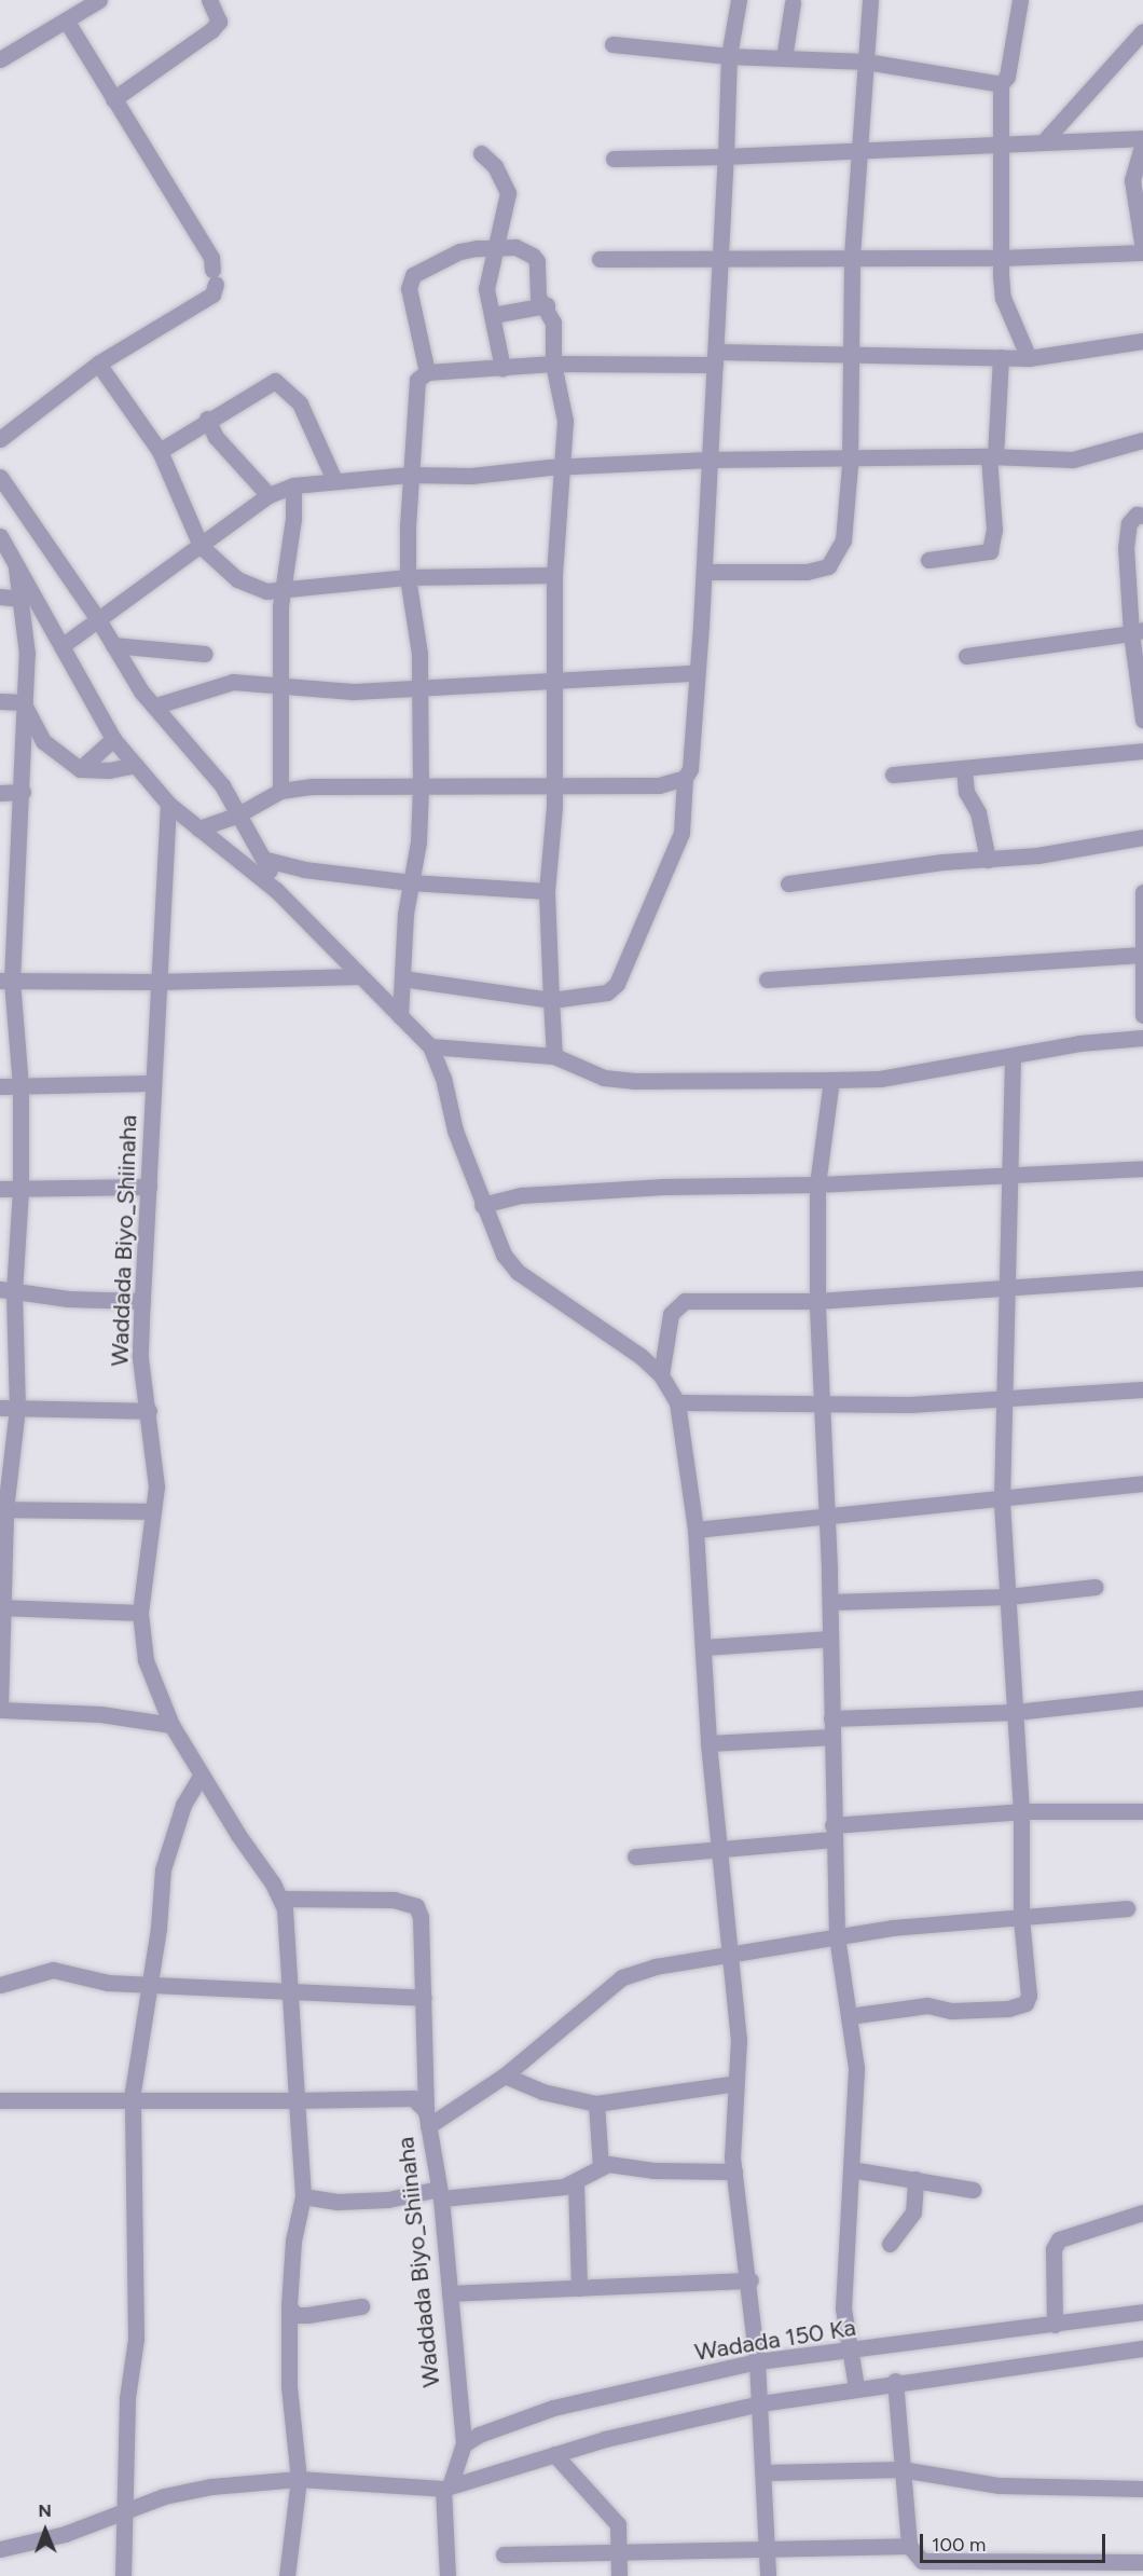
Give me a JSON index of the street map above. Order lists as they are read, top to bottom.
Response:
{
  "streets": {
    "street": ["Waddada Biyo_Shiinaha", "Wadada 150 Ka"]
  },
  "crossings": [
    ["Waddada Biyo_Shiinaha", "Wadada 150 Ka"]
  ],
  "scale_bar": "100 m",
  "north": "top"
}
